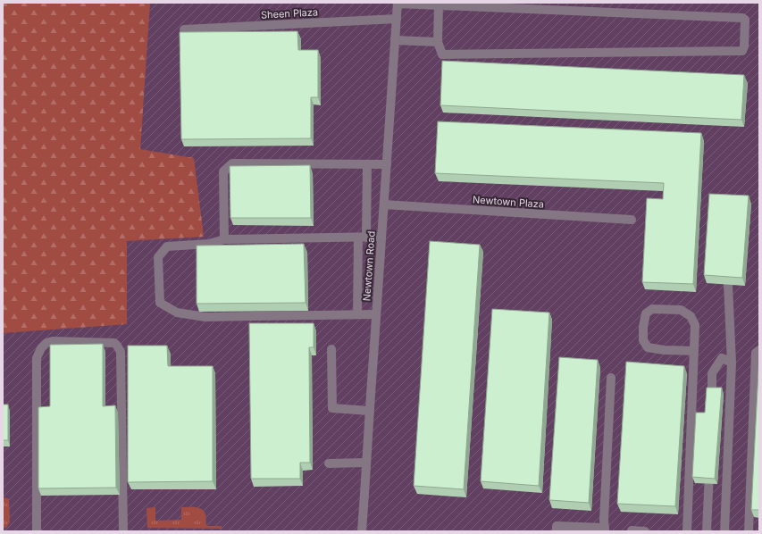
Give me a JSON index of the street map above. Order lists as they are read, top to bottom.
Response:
{
  "streets": {
    "street": ["Sheen Plaza", "Newtown Plaza", "Newtown Road"]
  },
  "crossings": [
    ["Sheen Plaza", "Newtown Road"],
    ["Newtown Plaza", "Newtown Road"]
  ]
}
